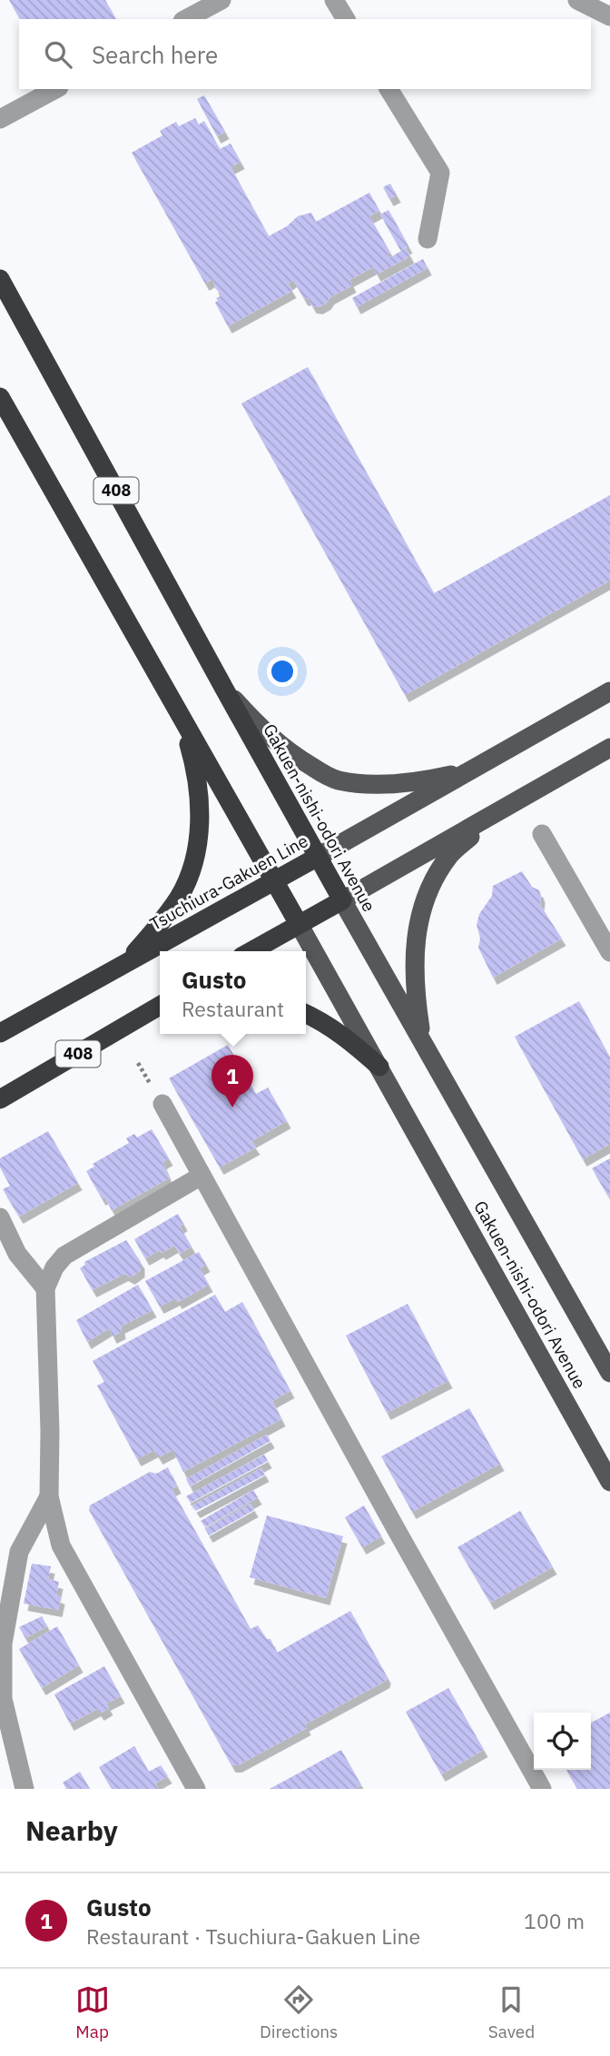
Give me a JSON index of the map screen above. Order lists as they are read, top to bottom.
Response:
{
  "streets": {
    "highway": ["408", "Gakuen-nishi-odori Avenue", "Tsuchiura-Gakuen Line"]
  },
  "crossings": [
    ["Gakuen-nishi-odori Avenue", "Tsuchiura-Gakuen Line"]
  ],
  "page": {
    "search": "Search here",
    "popup": ["Gusto", "Restaurant"],
    "pins": "1",
    "heading": "Nearby",
    "list": [
      {
        "mark": "1",
        "name": "Gusto",
        "note": "Restaurant · Tsuchiura-Gakuen Line",
        "value": "100 m"
      }
    ],
    "nav": ["Map", "Directions", "Saved"]
  }
}
